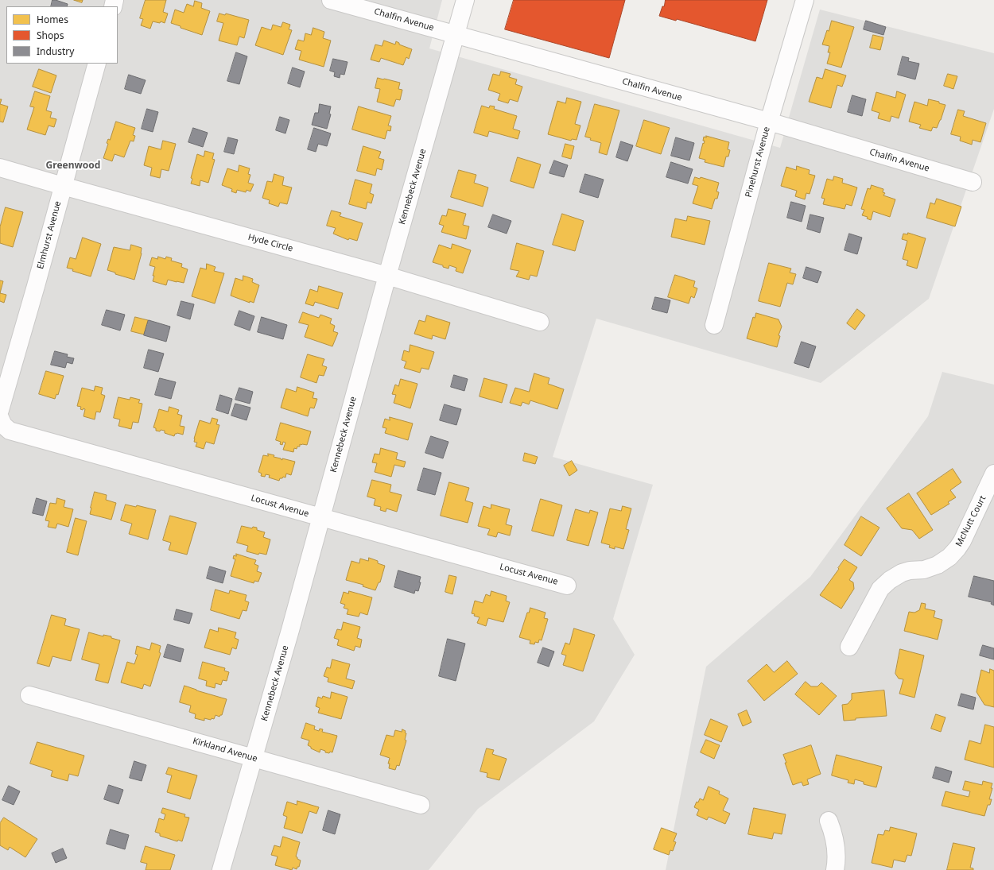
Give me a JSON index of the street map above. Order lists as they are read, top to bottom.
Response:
{
  "streets": {
    "street": [
      "Chalfin Avenue",
      "Pinehurst Avenue",
      "Kennebeck Avenue",
      "Elmhurst Avenue",
      "Hyde Circle",
      "Locust Avenue",
      "McNutt Court",
      "Kirkland Avenue"
    ]
  },
  "crossings": [
    ["Chalfin Avenue", "Pinehurst Avenue"],
    ["Chalfin Avenue", "Kennebeck Avenue"],
    ["Kennebeck Avenue", "Hyde Circle"],
    ["Kennebeck Avenue", "Locust Avenue"],
    ["Kennebeck Avenue", "Kirkland Avenue"],
    ["Elmhurst Avenue", "Hyde Circle"],
    ["Elmhurst Avenue", "Locust Avenue"]
  ],
  "districts": ["Greenwood"],
  "legend": ["Homes", "Shops", "Industry"]
}
